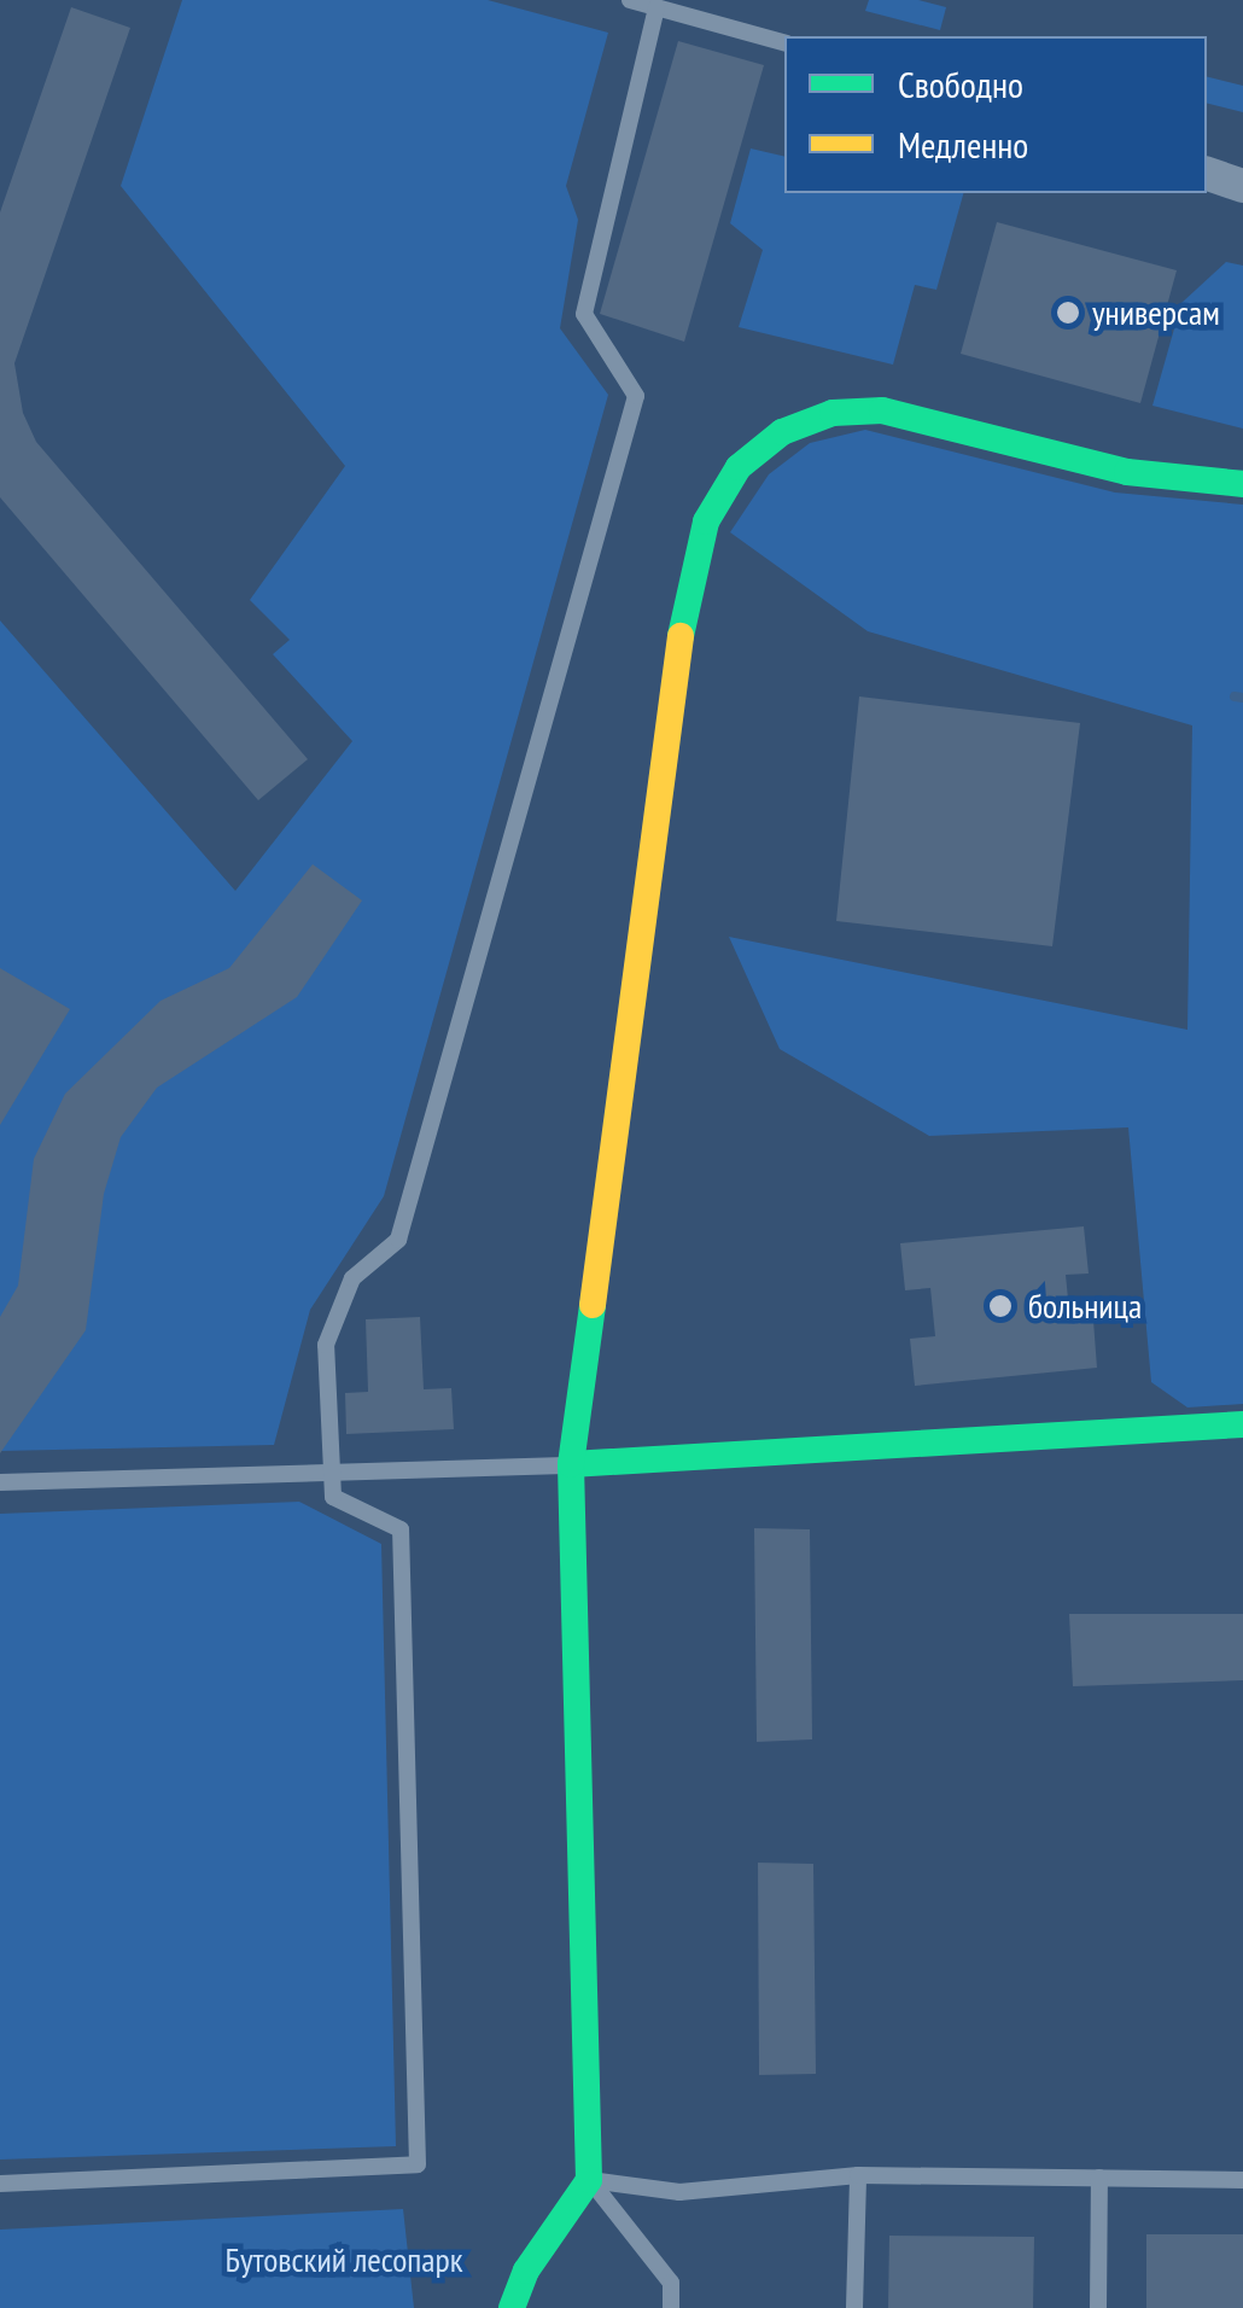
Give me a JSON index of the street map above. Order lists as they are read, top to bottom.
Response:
{
  "parks": ["Бутовский лесопарк"],
  "places": ["универсам", "больница"],
  "legend": ["Свободно", "Медленно"]
}
